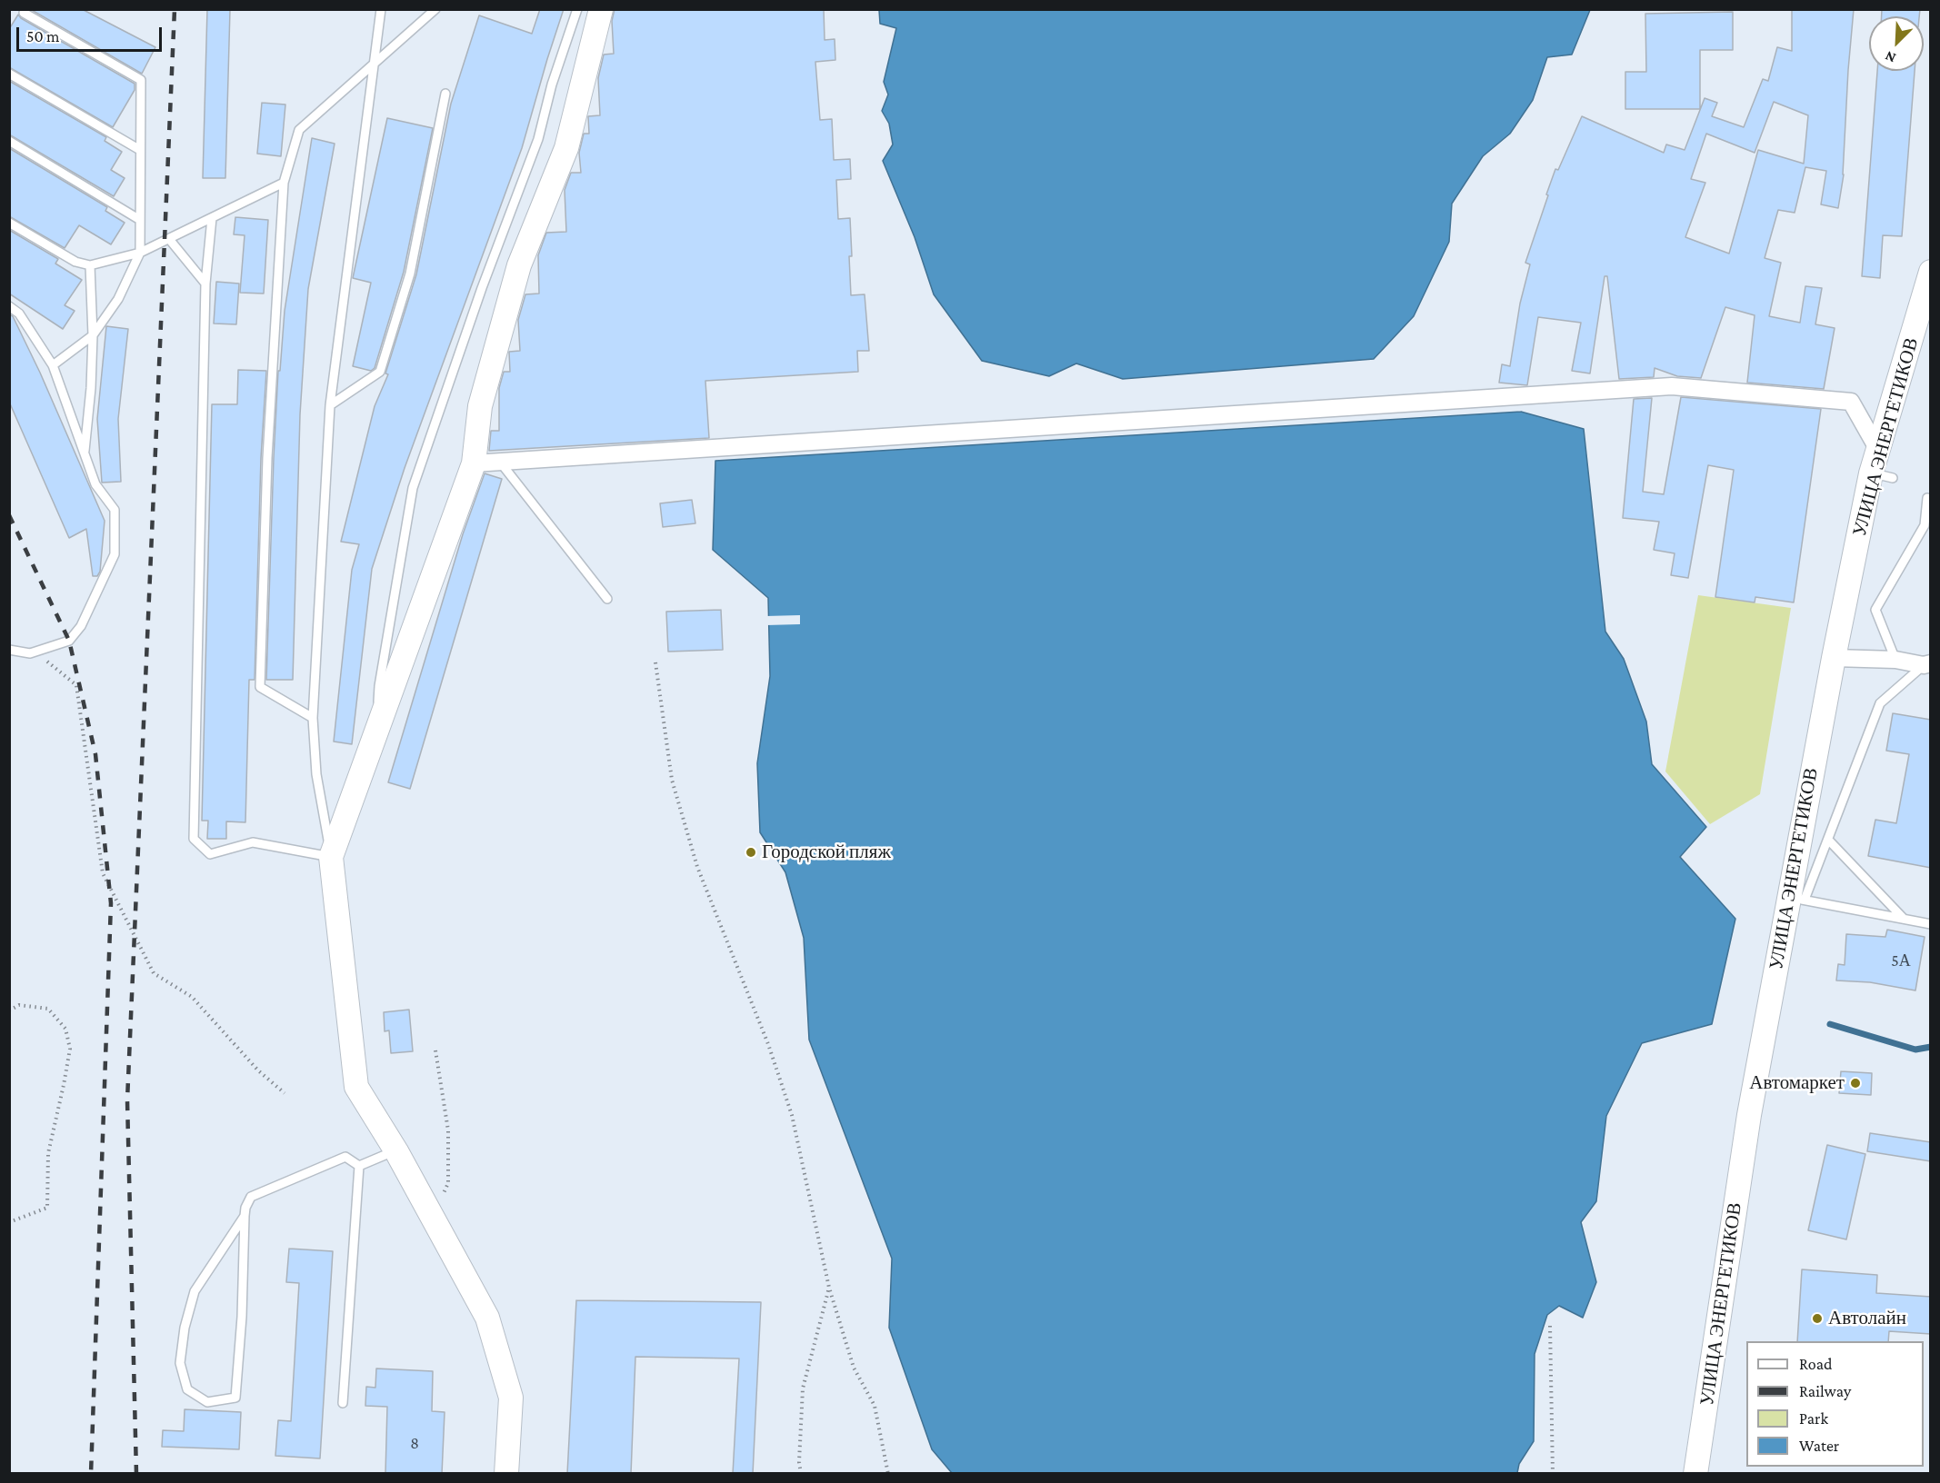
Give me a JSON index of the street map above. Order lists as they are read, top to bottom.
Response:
{
  "streets": {
    "street": ["УЛИЦА ЭНЕРГЕТИКОВ"]
  },
  "places": ["Городской пляж", "Автомаркет", "Автолайн"],
  "house_numbers": ["5А", "8"],
  "legend": [
    "Road",
    "Railway",
    "Park",
    "Water"
  ],
  "scale_bar": "50 m",
  "north": "bottom left"
}
